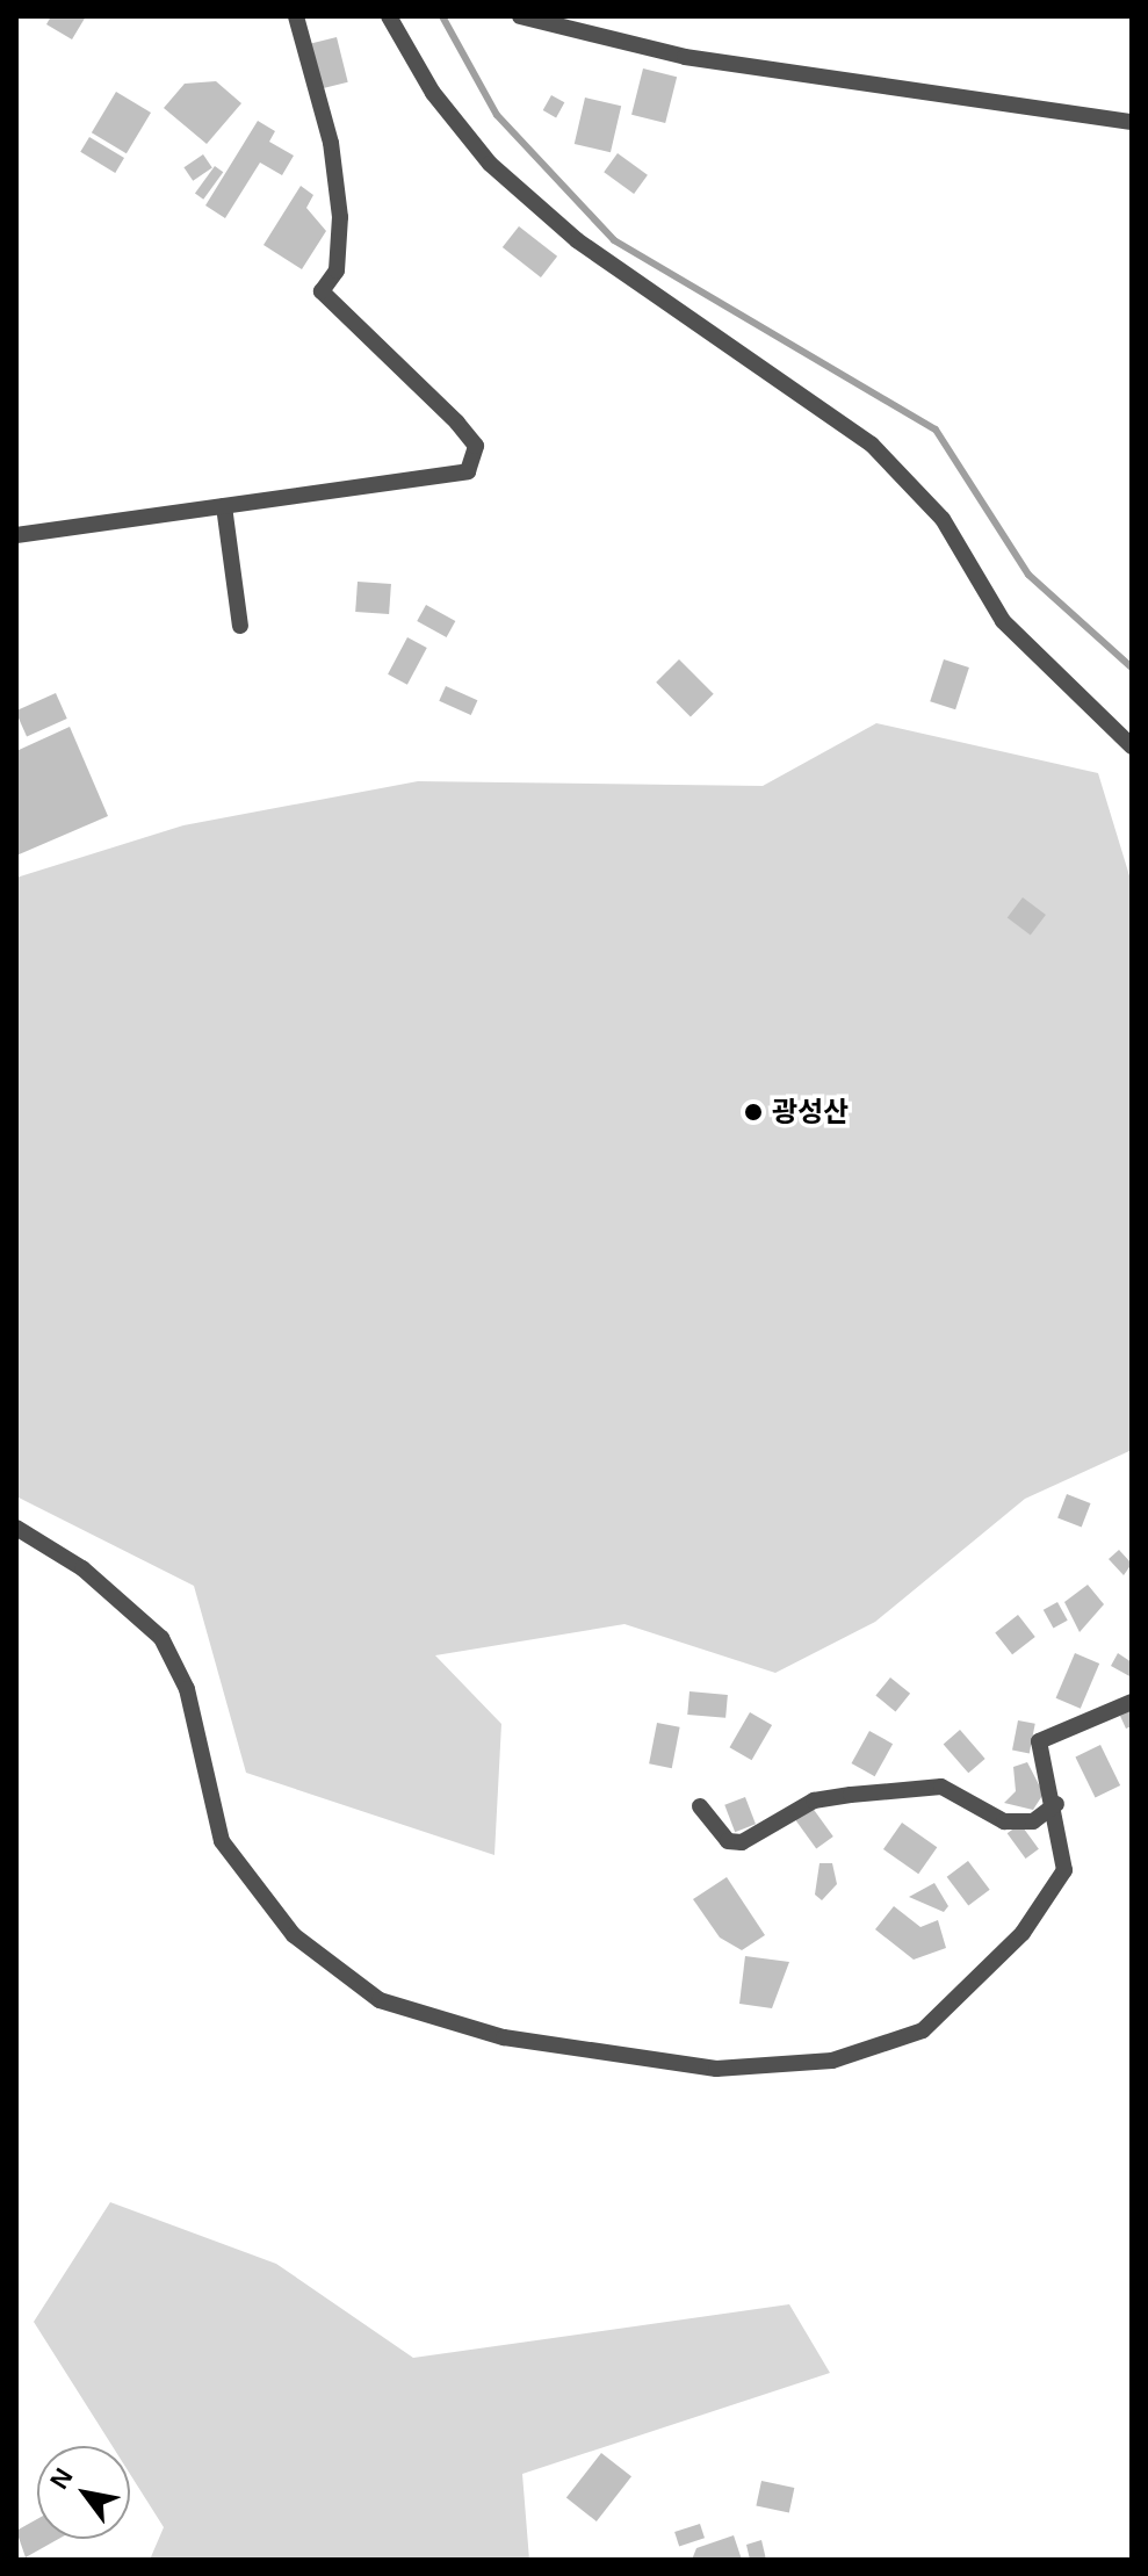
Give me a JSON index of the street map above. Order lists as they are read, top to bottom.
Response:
{
  "places": ["광성산"],
  "north": "top left"
}
